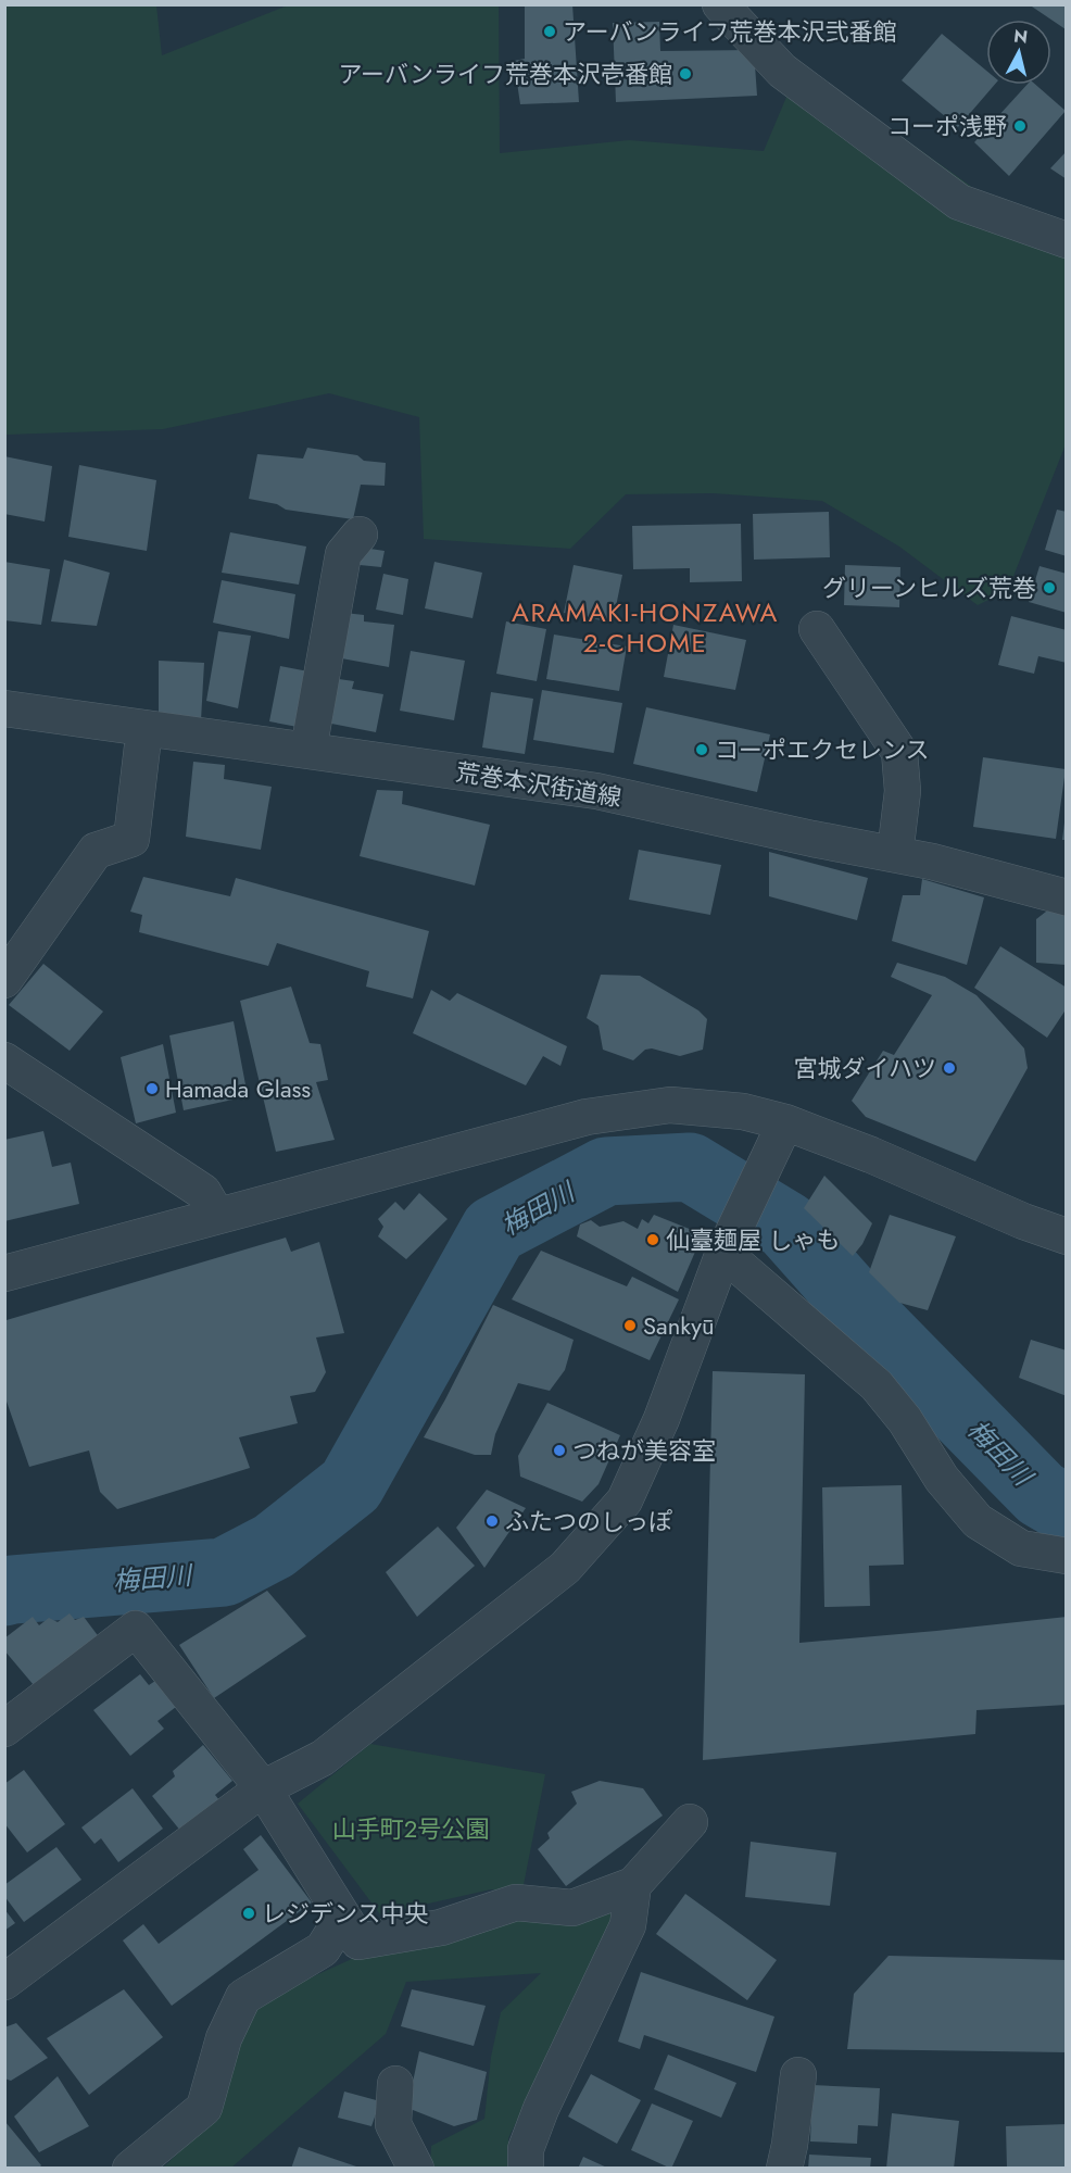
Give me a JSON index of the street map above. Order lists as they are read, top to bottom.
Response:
{
  "streets": {
    "street": ["荒巻本沢街道線"]
  },
  "districts": ["ARAMAKI-HONZAWA 2-CHOME"],
  "water": ["梅田川"],
  "parks": ["山手町2号公園"],
  "places": [
    "アーバンライフ荒巻本沢弐番館",
    "アーバンライフ荒巻本沢壱番館",
    "コーポ浅野",
    "グリーンヒルズ荒巻",
    "コーポエクセレンス",
    "宮城ダイハツ",
    "Hamada Glass",
    "仙臺麺屋 しゃも",
    "Sankyū",
    "つねが美容室",
    "ふたつのしっぽ",
    "レジデンス中央"
  ],
  "north": "top"
}
